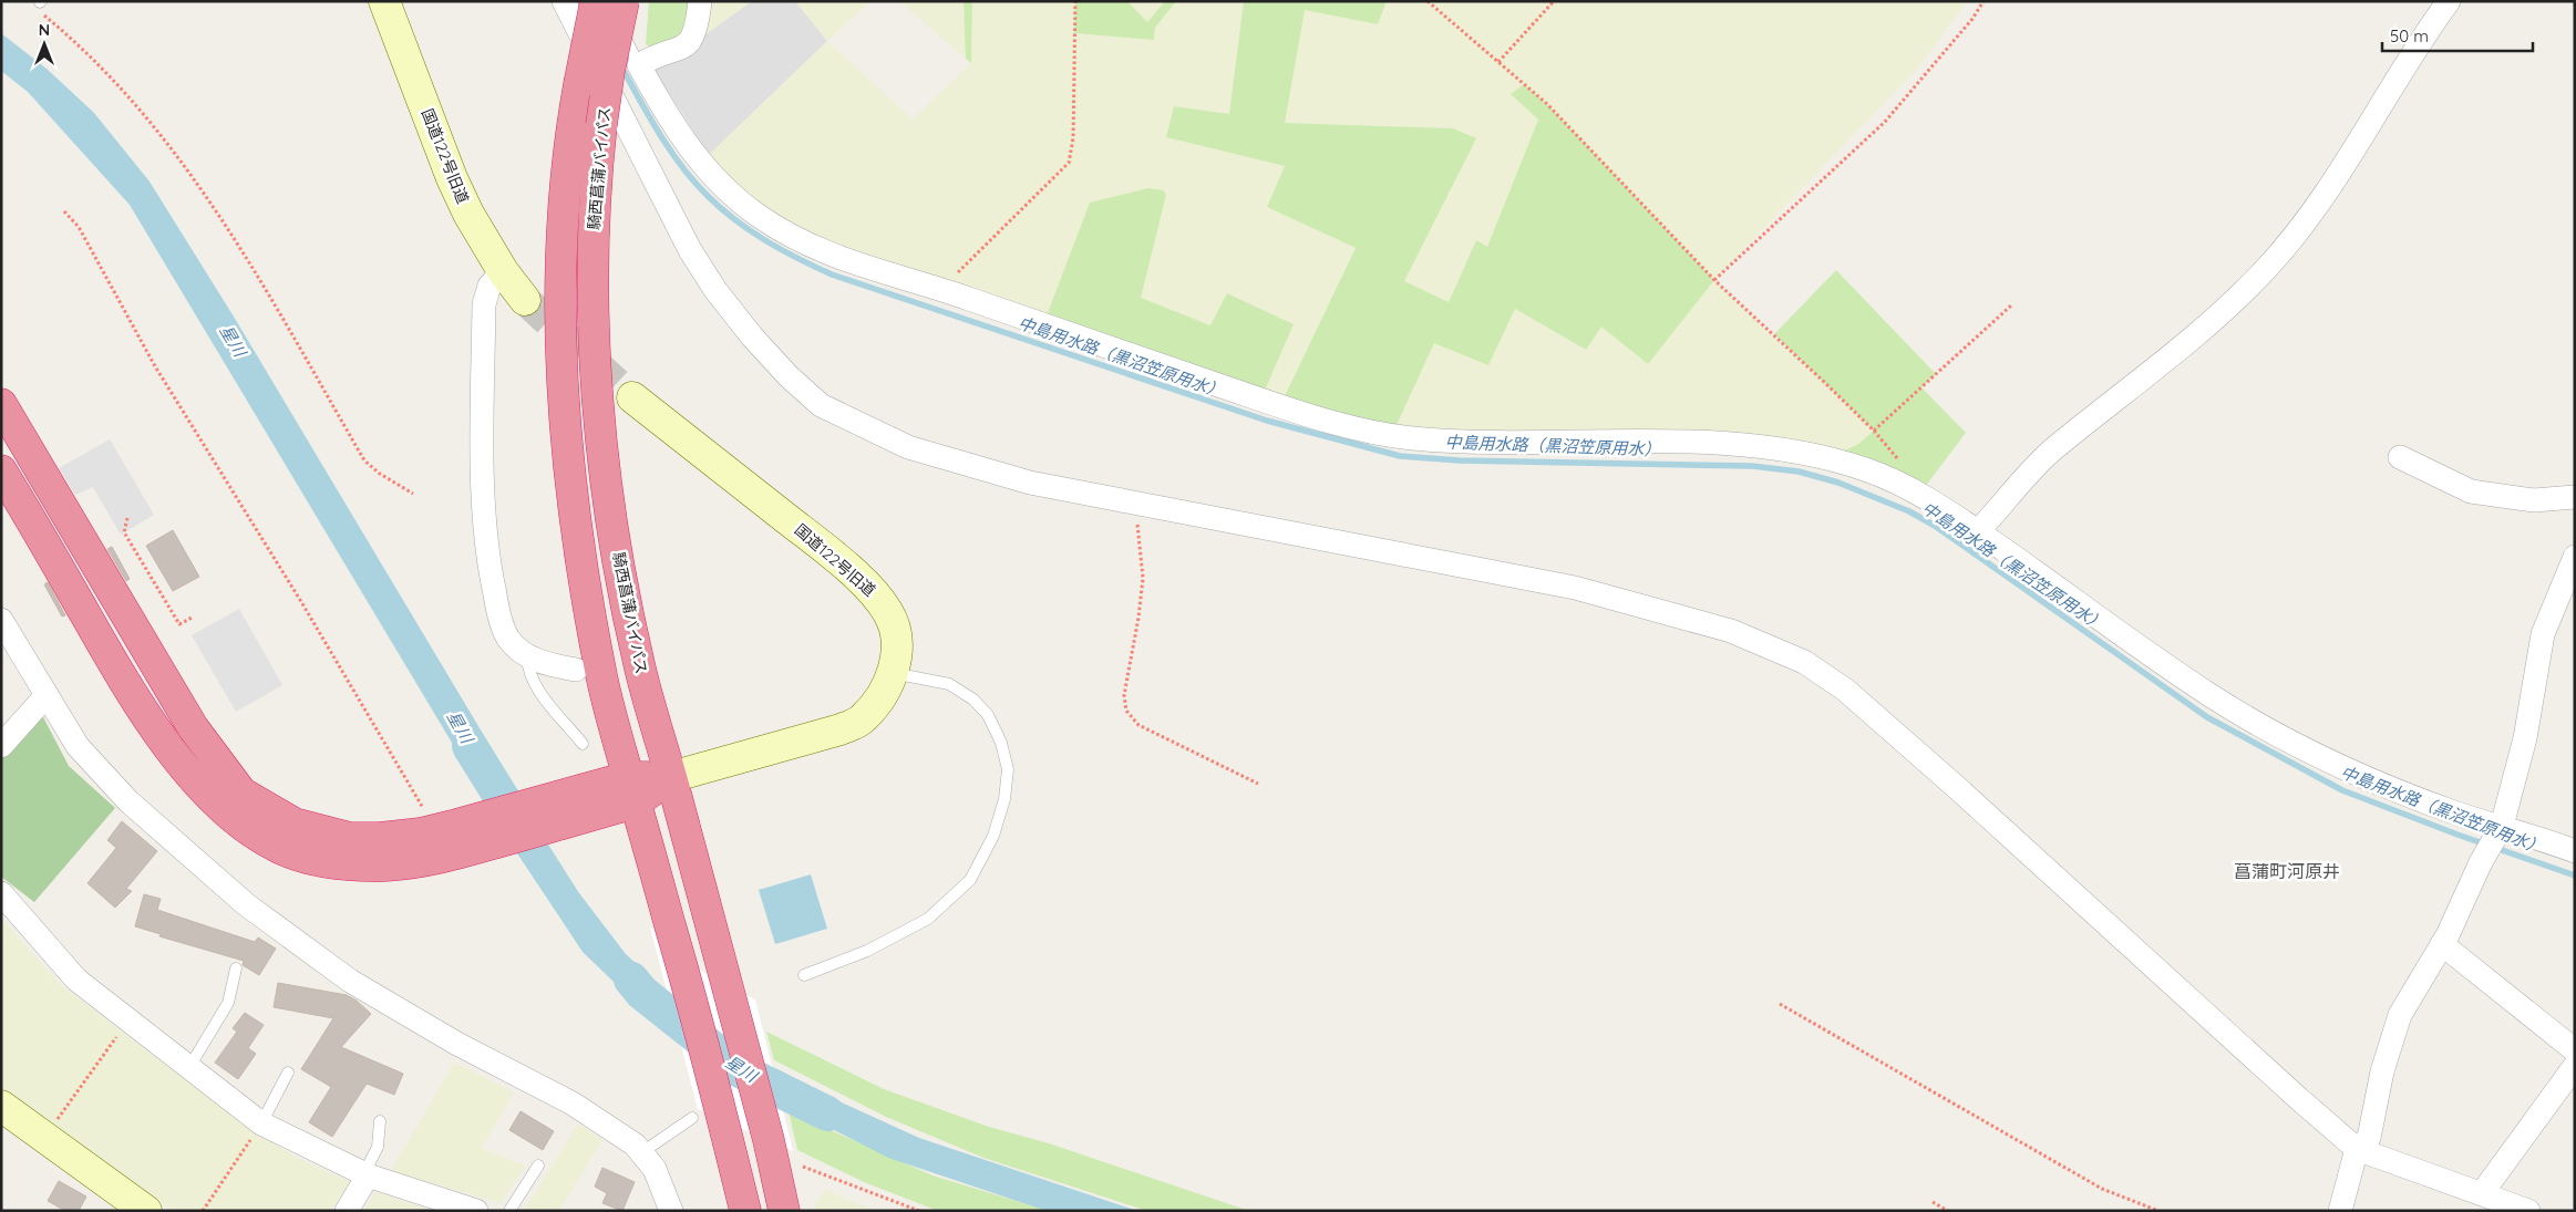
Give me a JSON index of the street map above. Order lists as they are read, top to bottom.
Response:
{
  "streets": {
    "highway": ["騎西菖蒲バイパス"],
    "street": ["国道122号旧道"]
  },
  "crossings": [
    ["国道122号旧道", "騎西菖蒲バイパス"]
  ],
  "districts": ["菖蒲町河原井"],
  "water": ["星川", "中島用水路（黒沼笠原用水）"],
  "scale_bar": "50 m",
  "north": "top"
}
